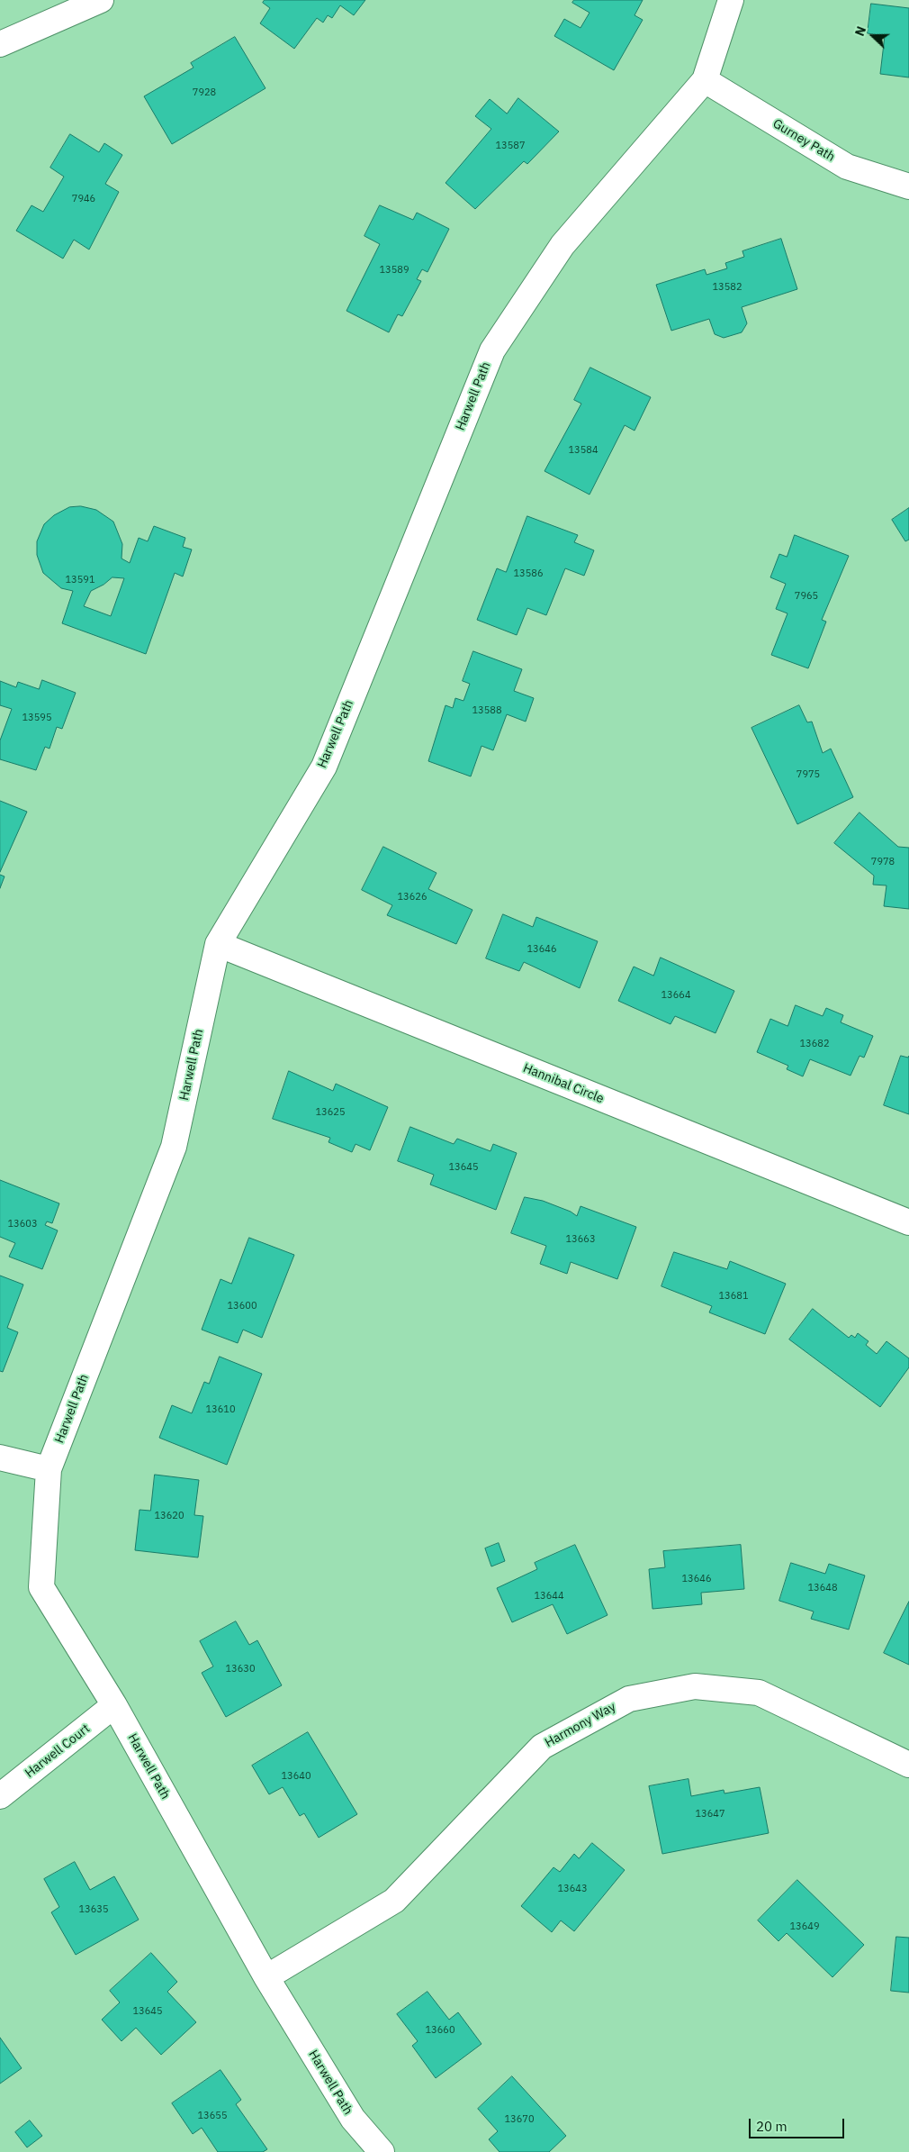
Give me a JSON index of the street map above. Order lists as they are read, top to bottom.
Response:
{
  "streets": {
    "street": [
      "Gurney Path",
      "Harwell Path",
      "Hannibal Circle",
      "Harmony Way",
      "Harwell Court"
    ]
  },
  "crossings": [
    ["Gurney Path", "Harwell Path"],
    ["Harwell Path", "Hannibal Circle"],
    ["Harwell Path", "Harmony Way"],
    ["Harwell Path", "Harwell Court"]
  ],
  "house_numbers": [
    "7928",
    "13587",
    "7946",
    "13589",
    "13582",
    "13584",
    "13586",
    "13591",
    "7965",
    "13588",
    "13595",
    "7975",
    "7978",
    "13626",
    "13646",
    "13664",
    "13682",
    "13625",
    "13645",
    "13603",
    "13663",
    "13681",
    "13600",
    "13610",
    "13620",
    "13646",
    "13648",
    "13644",
    "13630",
    "13640",
    "13647",
    "13643",
    "13635",
    "13649",
    "13645",
    "13660",
    "13655",
    "13670"
  ],
  "scale_bar": "20 m",
  "north": "left"
}
